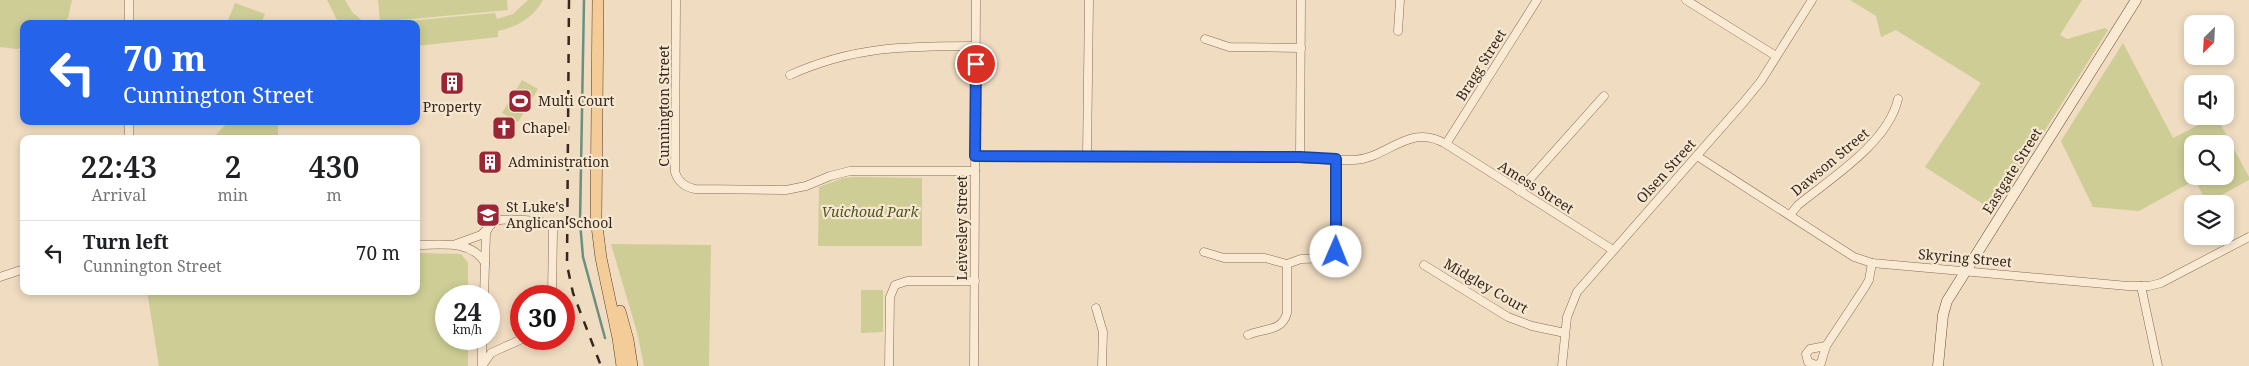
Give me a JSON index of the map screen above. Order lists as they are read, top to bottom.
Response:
{
  "streets": {
    "street": [
      "Bragg Street",
      "Cunnington Street",
      "Dawson Street",
      "Olsen Street",
      "Eastgate Street",
      "Amess Street",
      "Leivesley Street",
      "Skyring Street",
      "Midgley Court"
    ]
  },
  "crossings": [
    ["Bragg Street", "Amess Street"],
    ["Cunnington Street", "Leivesley Street"],
    ["Dawson Street", "Skyring Street"],
    ["Olsen Street", "Amess Street"],
    ["Olsen Street", "Skyring Street"],
    ["Olsen Street", "Midgley Court"],
    ["Eastgate Street", "Skyring Street"]
  ],
  "parks": ["Vuichoud Park"],
  "places": {
    "building": ["Property", "Administration"],
    "sports": ["Multi Court"],
    "church": ["Chapel"],
    "school or university": ["St Luke's Anglican School"]
  },
  "north": "bottom left",
  "page": {
    "turn": ["70 m", "Cunnington Street"],
    "eta": [
      "22:43",
      "Arrival",
      "2",
      "min",
      "430",
      "m"
    ],
    "list": [
      {
        "name": "Turn left",
        "note": "Cunnington Street",
        "value": "70 m"
      }
    ],
    "speed": "24 km/h",
    "limit": "30"
  }
}
